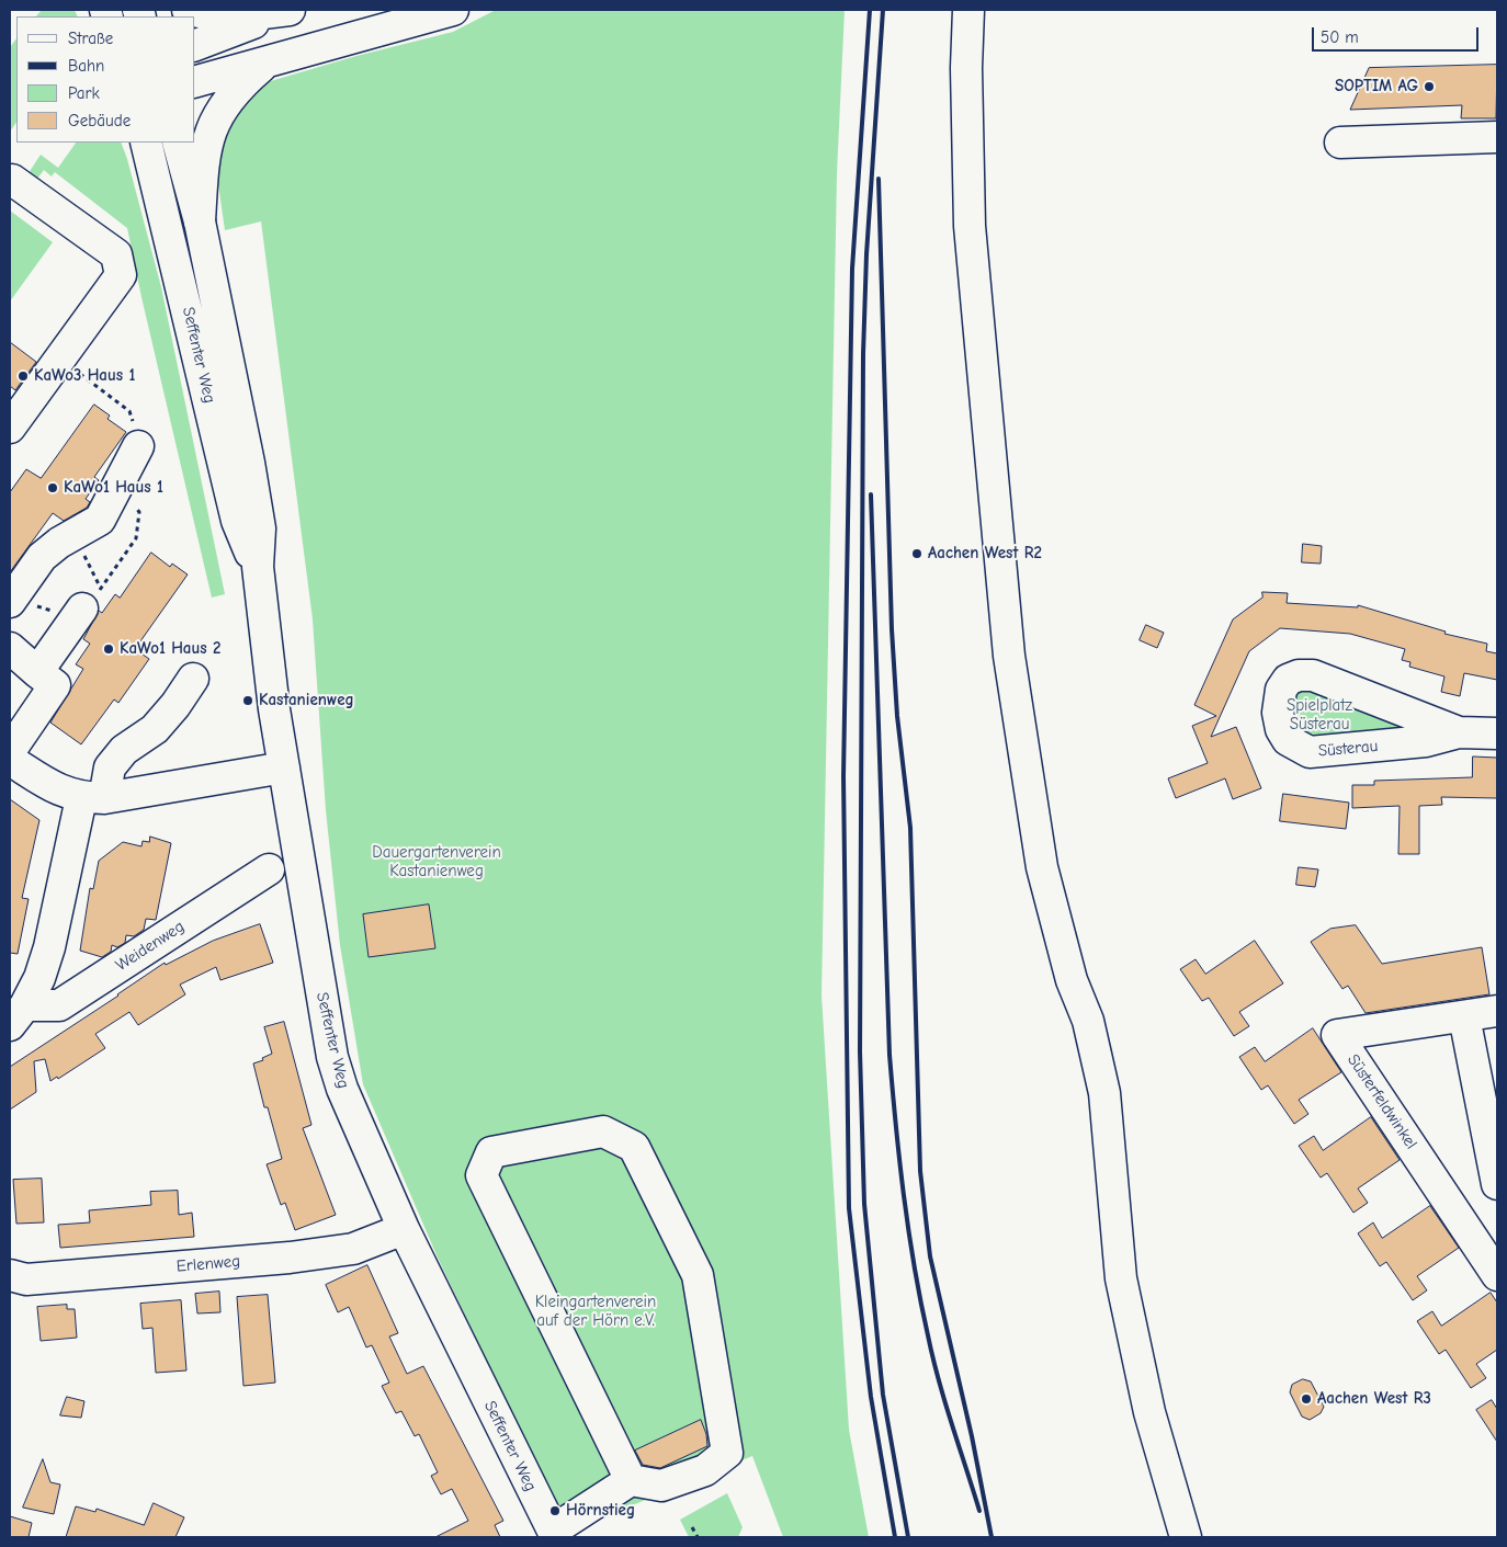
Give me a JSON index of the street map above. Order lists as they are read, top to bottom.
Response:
{
  "streets": {
    "main road": [
      "Seffenter Weg",
      "Süsterau",
      "Weidenweg",
      "Süsterfeldwinkel",
      "Erlenweg"
    ]
  },
  "crossings": [
    ["Seffenter Weg", "Erlenweg"]
  ],
  "parks": ["Spielplatz Süsterau", "Dauergartenverein Kastanienweg", "Kleingartenverein auf der Hörn e.V."],
  "places": [
    "SOPTIM AG",
    "KaWo3 Haus 1",
    "KaWo1 Haus 1",
    "Aachen West R2",
    "KaWo1 Haus 2",
    "Kastanienweg",
    "Aachen West R3",
    "Hörnstieg"
  ],
  "legend": [
    "Straße",
    "Bahn",
    "Park",
    "Gebäude"
  ],
  "scale_bar": "50 m"
}
